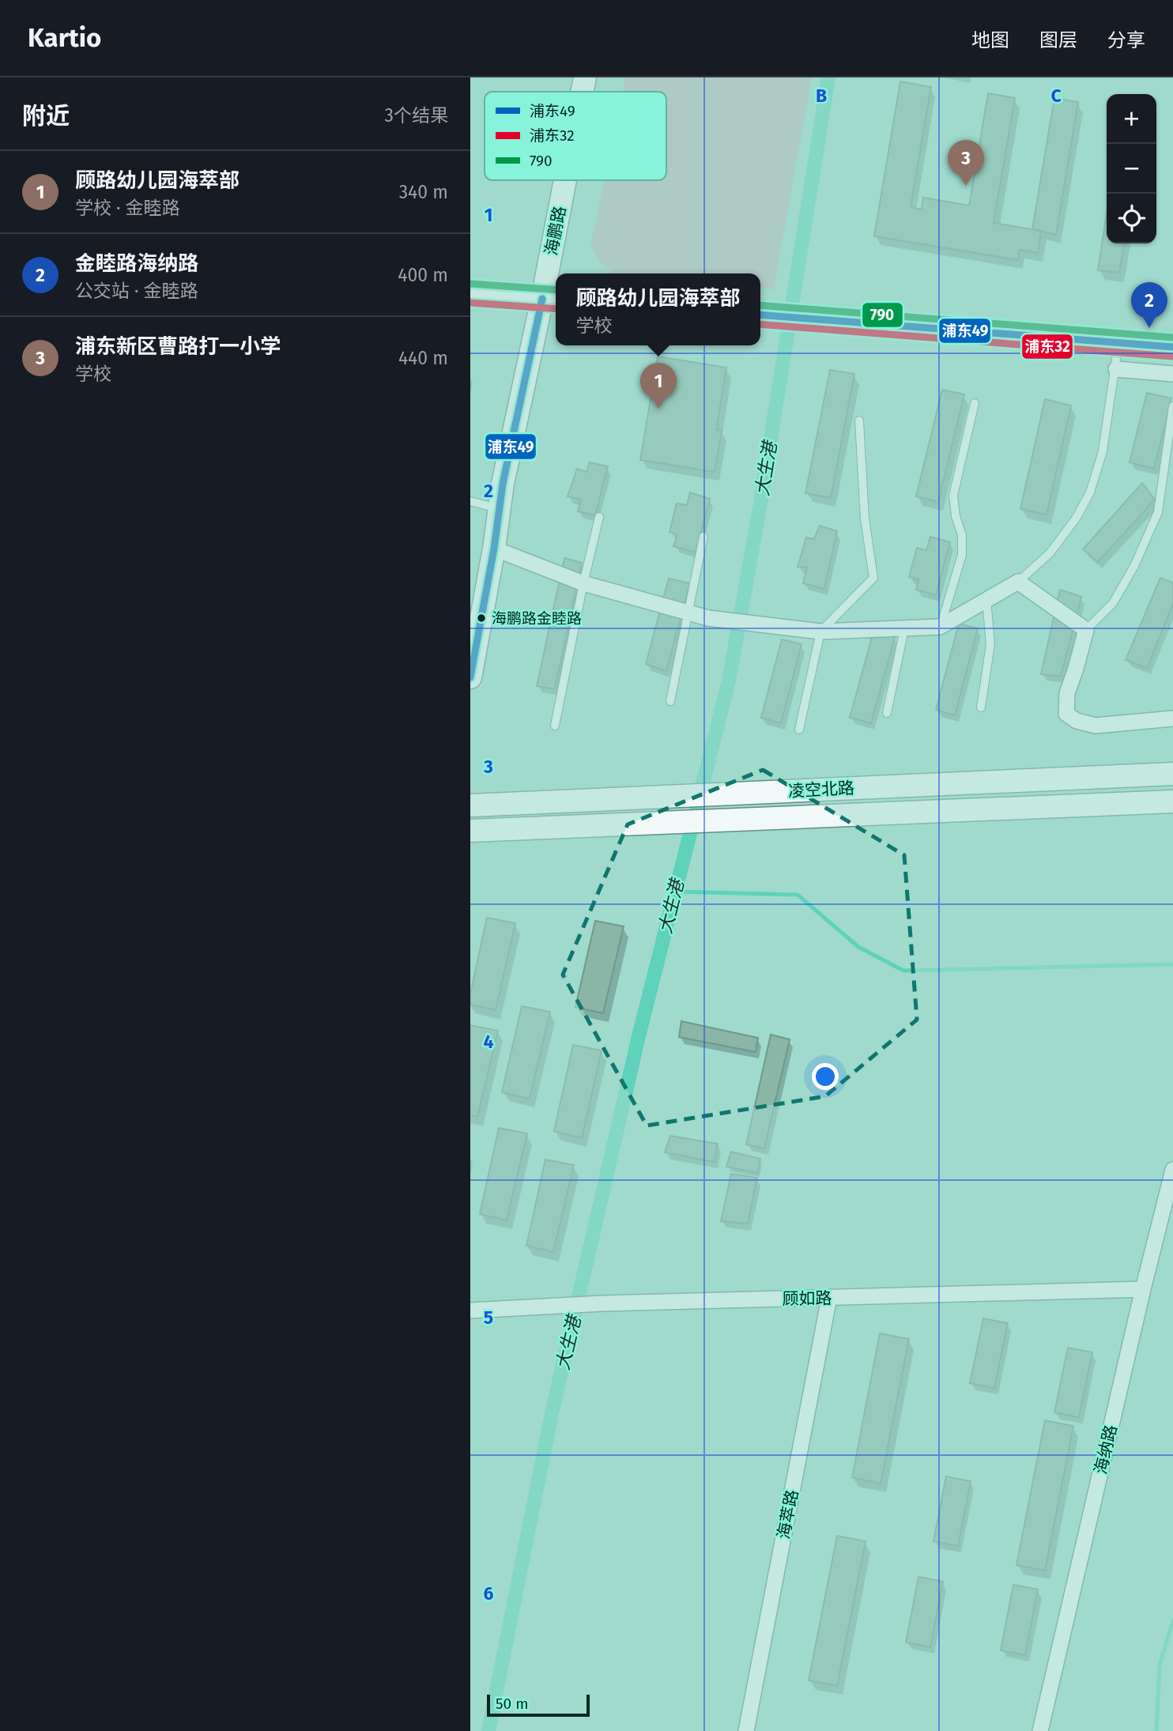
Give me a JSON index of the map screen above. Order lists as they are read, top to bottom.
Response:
{
  "streets": {
    "main road": ["海鹏路", "凌空北路"],
    "street": ["顾如路", "海纳路", "海萃路"]
  },
  "crossings": [
    ["顾如路", "海纳路"],
    ["顾如路", "海萃路"]
  ],
  "water": ["大生港"],
  "places": ["海鹏路金睦路"],
  "lines": ["transit line 790", "transit line 浦东49", "transit line 浦东32"],
  "legend": ["浦东49", "浦东32", "790"],
  "scale_bar": "50 m",
  "page": {
    "header": "Kartio",
    "nav": ["地图", "图层", "分享"],
    "heading": ["附近", "3个结果"],
    "map_buttons": ["+", "−"],
    "pins": ["3", "2", "1"],
    "list": [
      {
        "mark": "1",
        "name": "顾路幼儿园海萃部",
        "note": "学校 · 金睦路",
        "value": "340 m"
      },
      {
        "mark": "2",
        "name": "金睦路海纳路",
        "note": "公交站 · 金睦路",
        "value": "400 m"
      },
      {
        "mark": "3",
        "name": "浦东新区曹路打一小学",
        "note": "学校",
        "value": "440 m"
      }
    ],
    "popup": ["顾路幼儿园海萃部", "学校"],
    "scale": "50 m"
  },
  "grid": {
    "columns": ["B", "C"],
    "rows": [
      "1",
      "2",
      "3",
      "4",
      "5",
      "6"
    ]
  }
}
